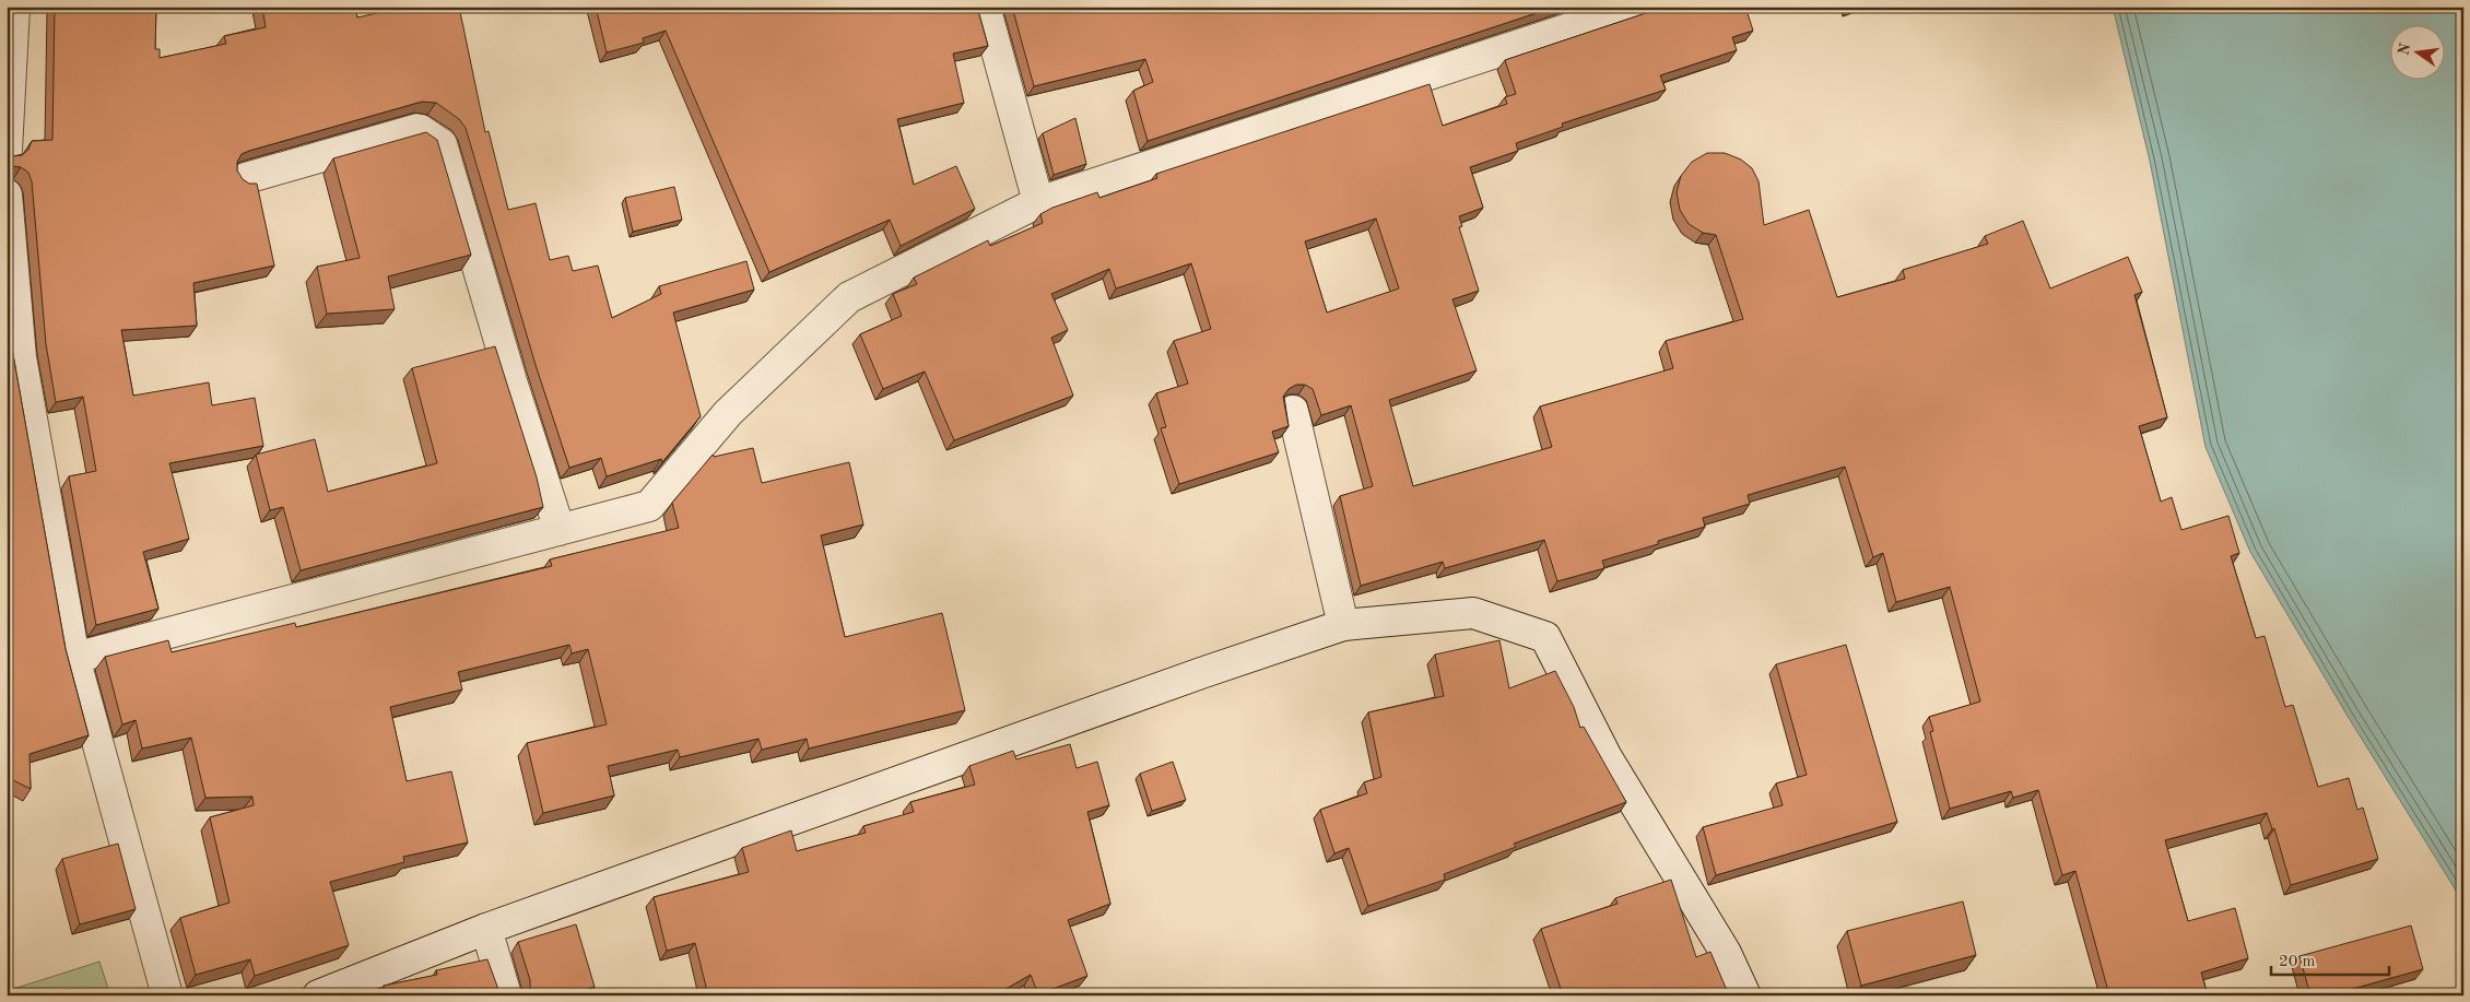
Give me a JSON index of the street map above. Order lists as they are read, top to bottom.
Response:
{
  "scale_bar": "20 m",
  "north": "left"
}
